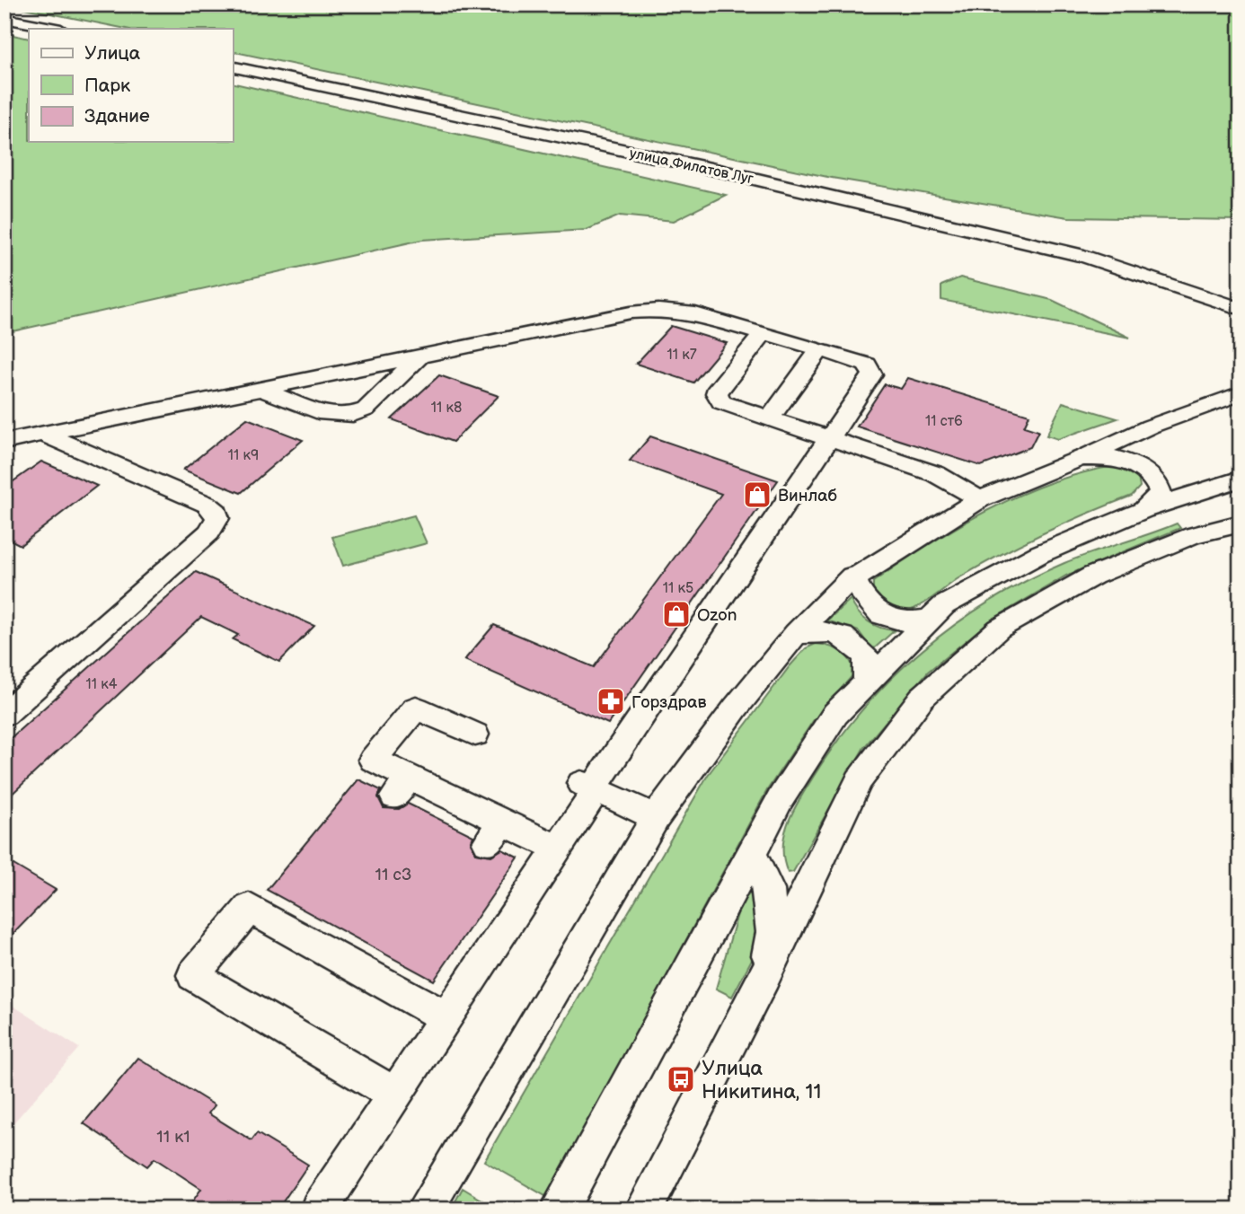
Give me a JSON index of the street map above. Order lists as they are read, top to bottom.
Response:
{
  "streets": {
    "street": ["улица Филатов Луг"]
  },
  "places": {
    "shop": ["Винлаб", "Ozon"],
    "pharmacy": ["Горздрав"],
    "bus stop": ["Улица Никитина, 11"]
  },
  "house_numbers": [
    "11 к7",
    "11 к8",
    "11 ст6",
    "11 к9",
    "11 к5",
    "11 к4",
    "11 с3",
    "11 к1"
  ],
  "legend": ["Улица", "Парк", "Здание"]
}
